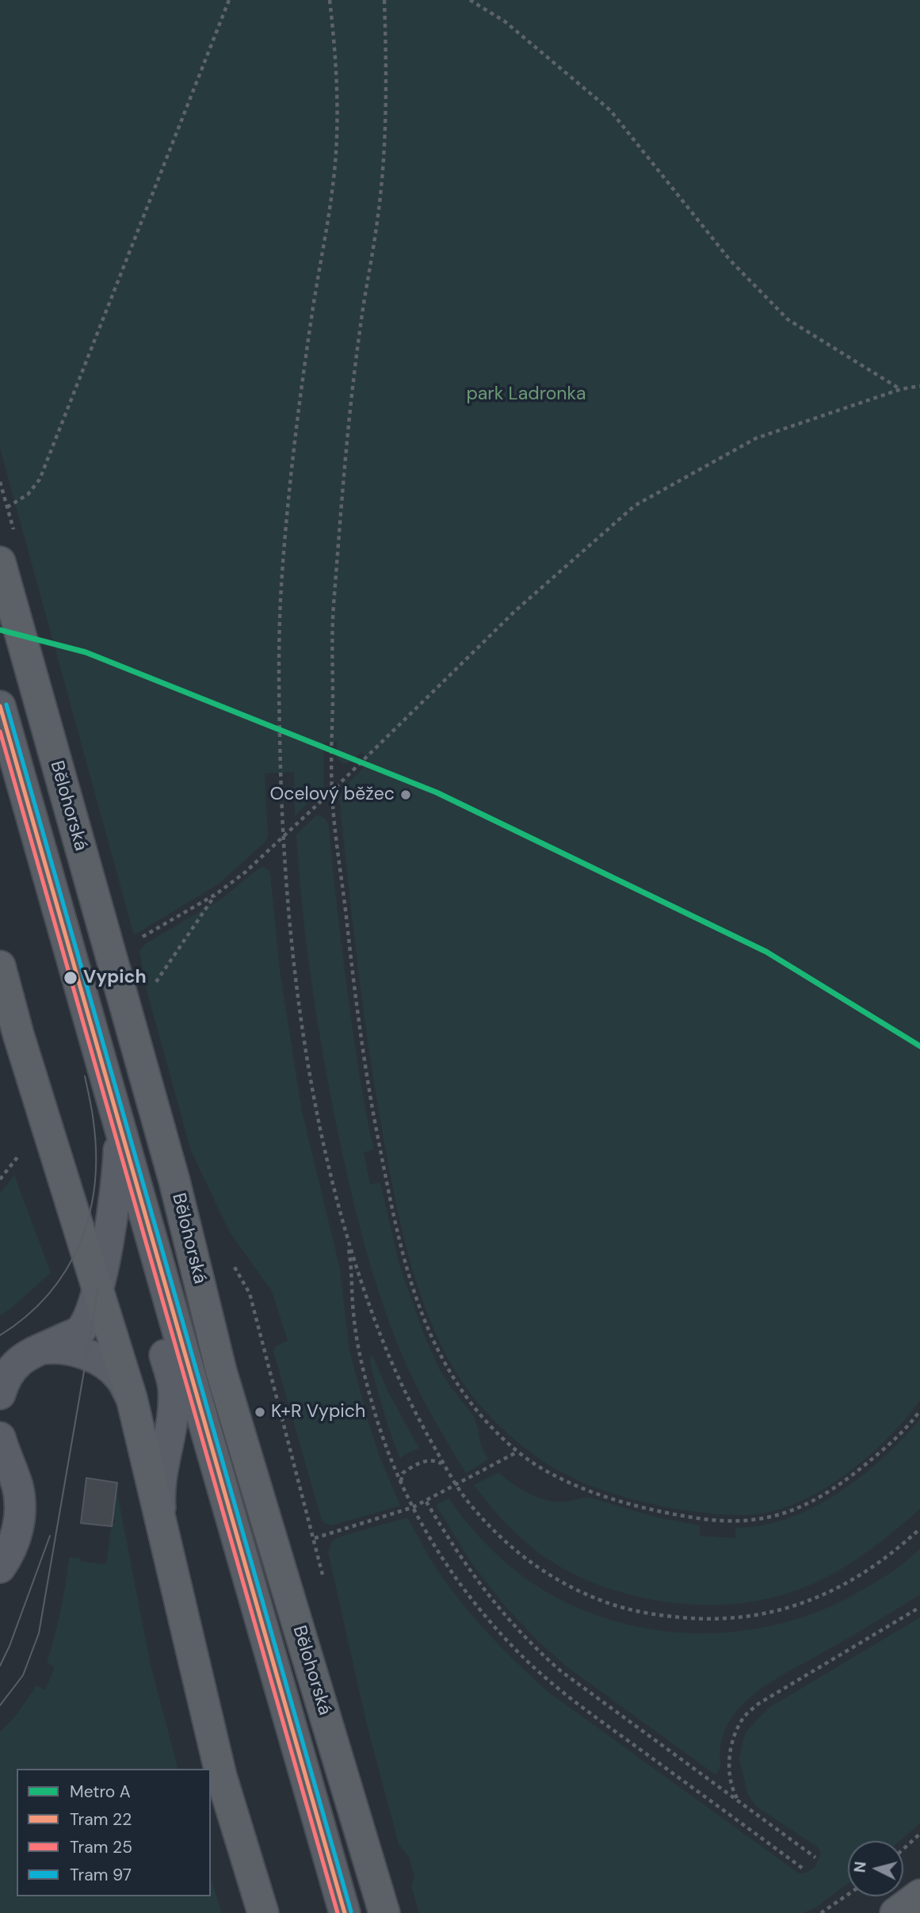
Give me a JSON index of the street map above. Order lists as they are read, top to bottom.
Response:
{
  "streets": {
    "main road": ["Bělohorská"]
  },
  "parks": ["park Ladronka"],
  "places": ["Ocelový běžec", "Vypich", "K+R Vypich"],
  "lines": [
    "metro line A",
    "tram line 97",
    "tram line 22",
    "tram line 25"
  ],
  "legend": [
    "Metro A",
    "Tram 22",
    "Tram 25",
    "Tram 97"
  ],
  "north": "left"
}
